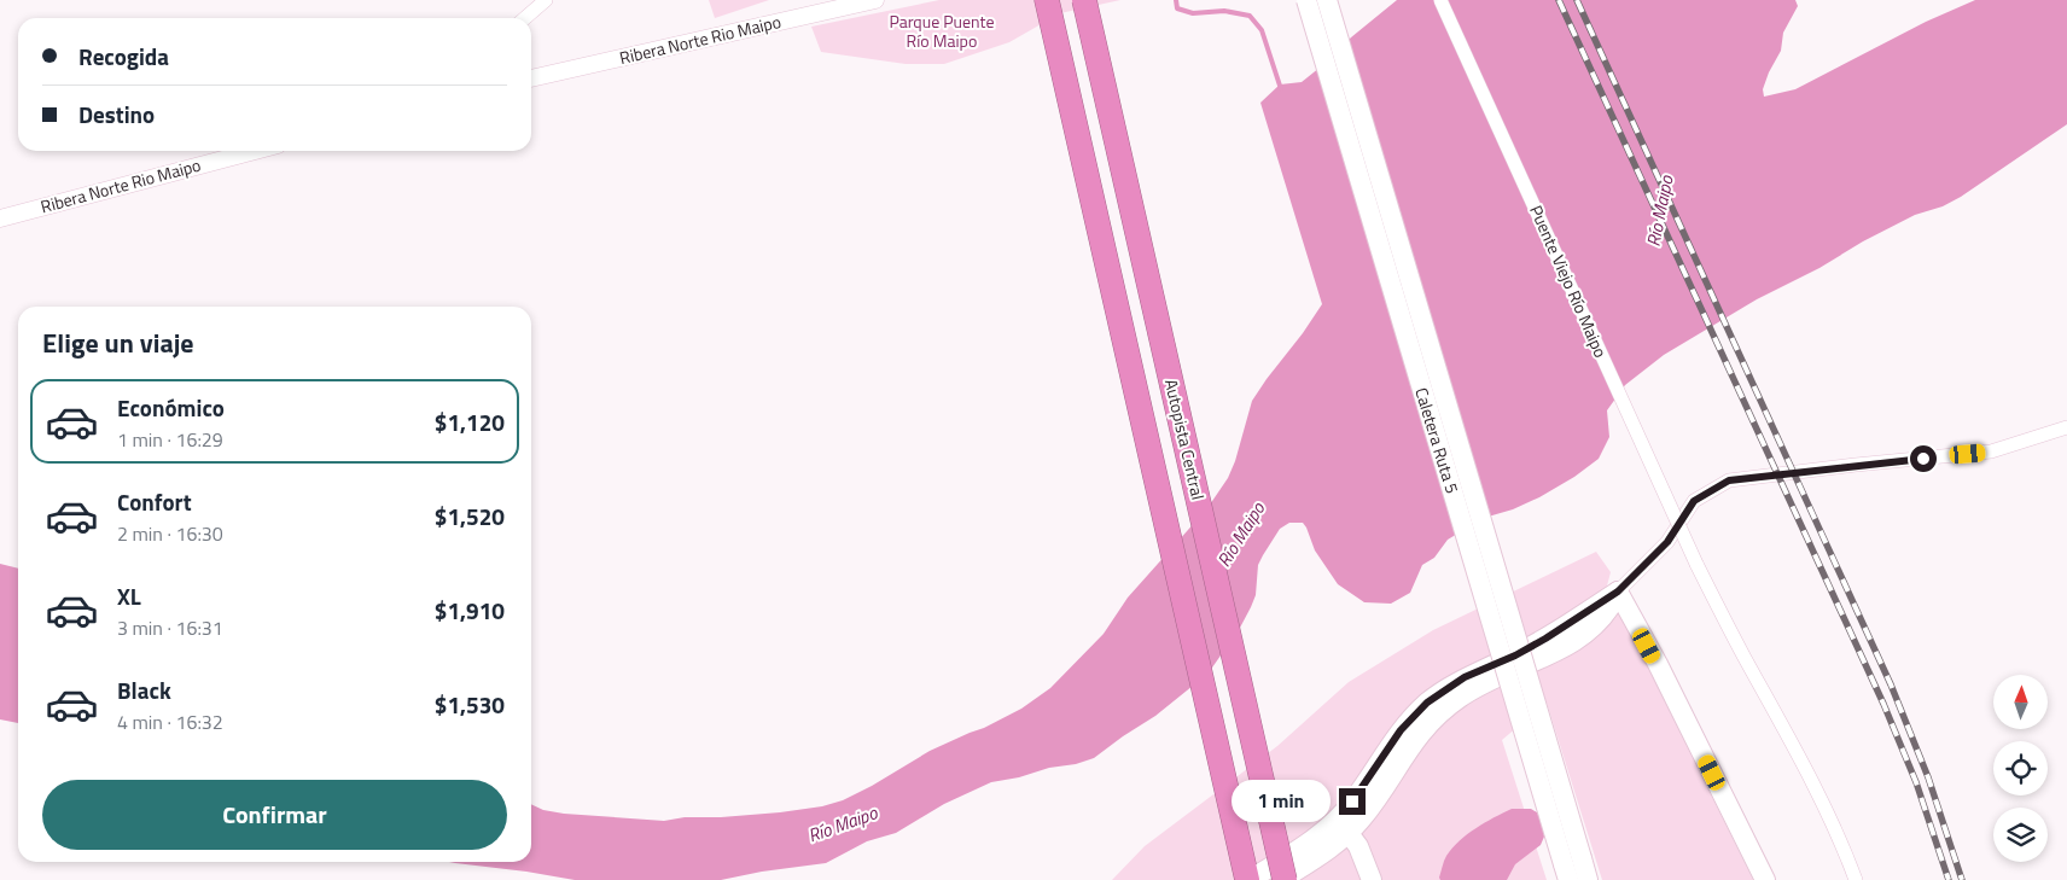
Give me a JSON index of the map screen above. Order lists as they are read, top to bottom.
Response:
{
  "streets": {
    "highway": ["Autopista Central"],
    "main road": ["Caletera Ruta 5"],
    "street": ["Ribera Norte Rio Maipo", "Puente Viejo Río Maipo"]
  },
  "water": ["Río Maipo"],
  "parks": ["Parque Puente Río Maipo"],
  "north": "top",
  "page": {
    "banner": ["Recogida", "Destino"],
    "heading": "Elige un viaje",
    "list": [
      {
        "name": "Económico",
        "note": "1 min · 16:29",
        "value": "$1,120"
      },
      {
        "name": "Confort",
        "note": "2 min · 16:30",
        "value": "$1,520"
      },
      {
        "name": "XL",
        "note": "3 min · 16:31",
        "value": "$1,910"
      },
      {
        "name": "Black",
        "note": "4 min · 16:32",
        "value": "$1,530"
      }
    ],
    "buttons": "Confirmar",
    "bubble": "1 min"
  }
}
